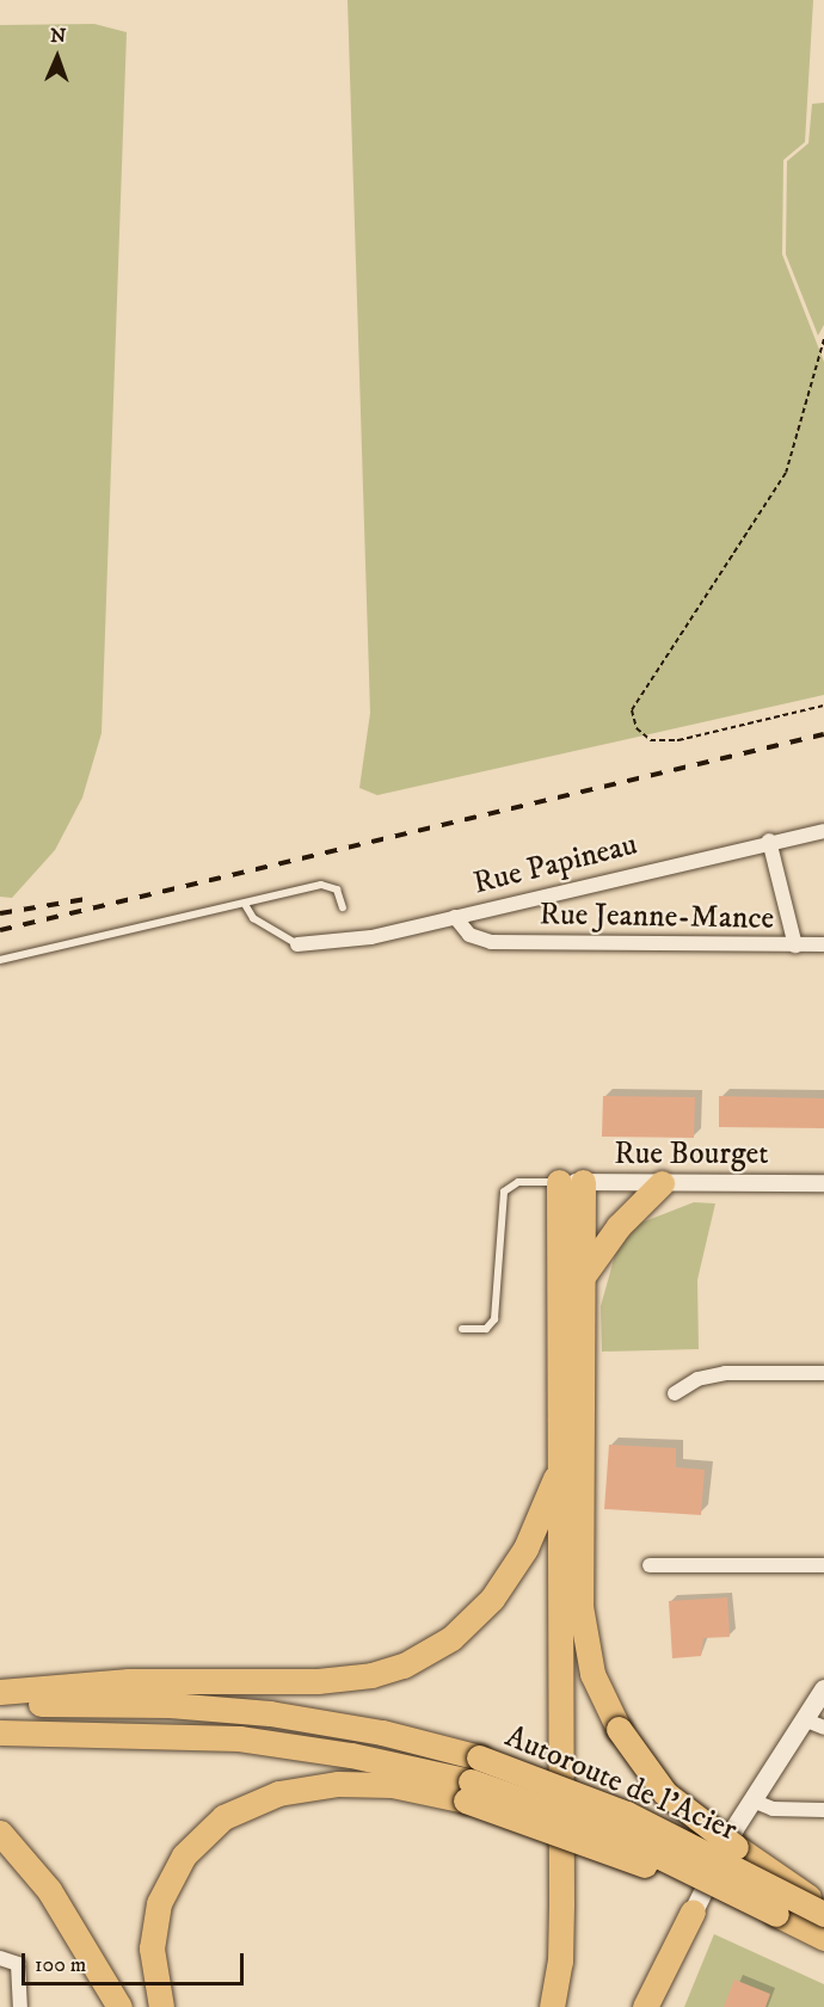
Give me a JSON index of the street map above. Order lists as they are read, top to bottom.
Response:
{
  "streets": {
    "highway": ["Autoroute de l'Acier"],
    "street": ["Rue Papineau", "Rue Jeanne-Mance", "Rue Bourget"]
  },
  "crossings": [
    ["Rue Papineau", "Rue Jeanne-Mance"]
  ],
  "scale_bar": "100 m",
  "north": "top"
}
